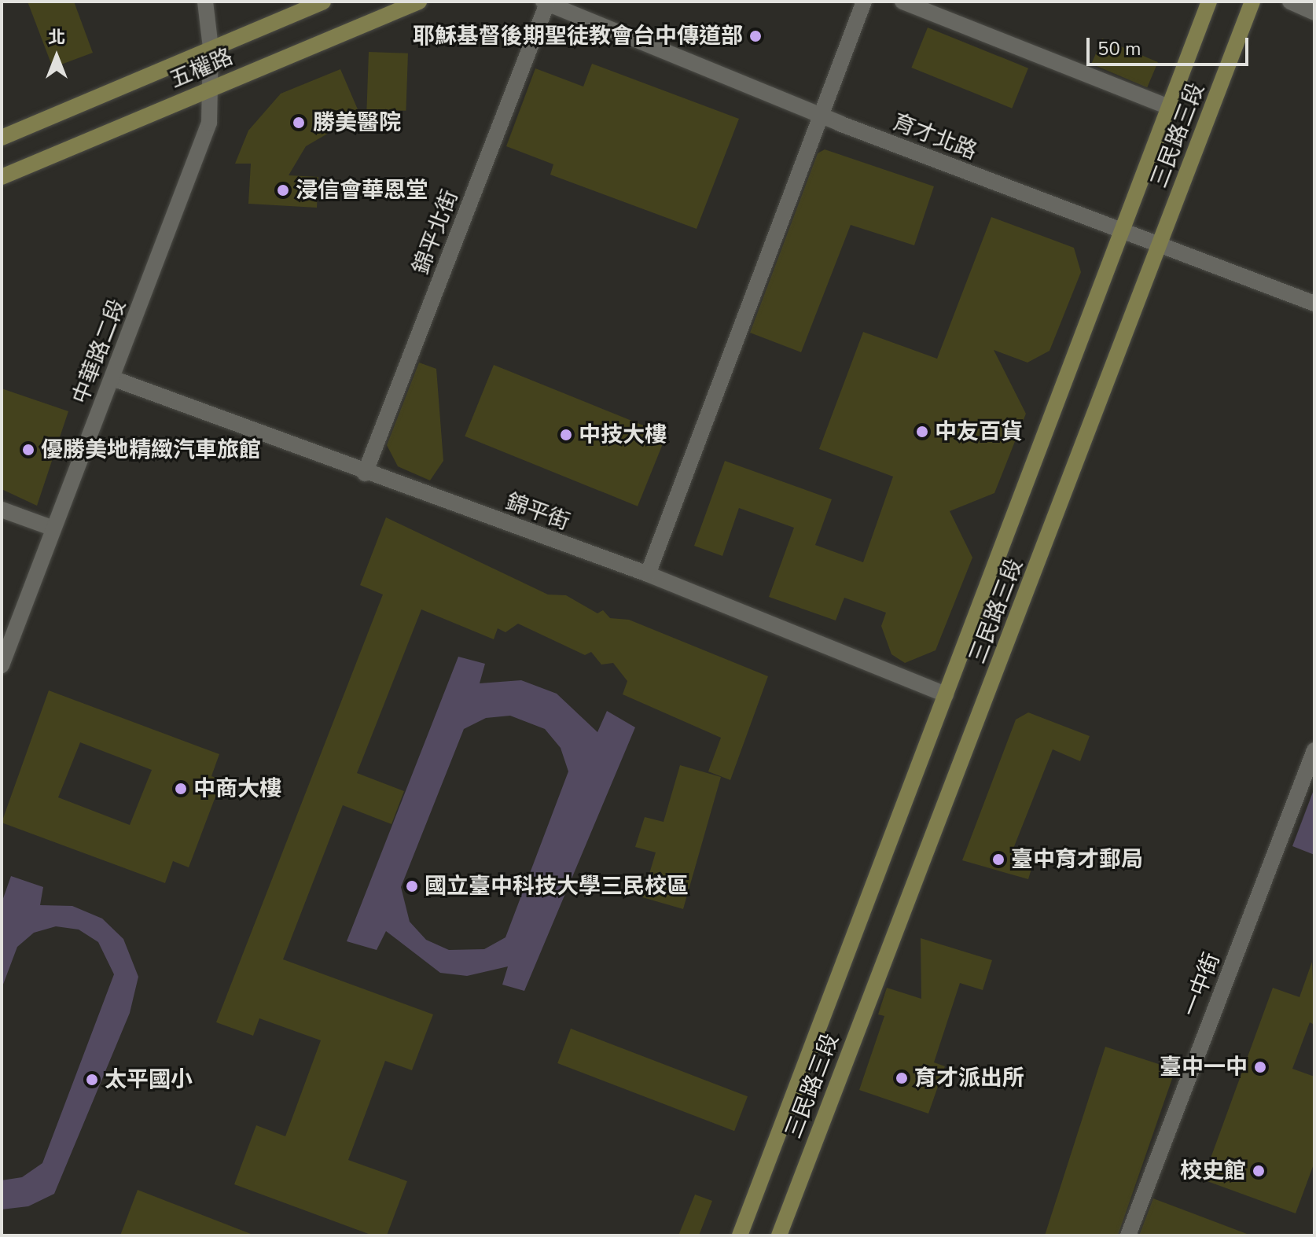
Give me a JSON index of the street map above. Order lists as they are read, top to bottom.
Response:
{
  "streets": {
    "main road": ["五權路", "三民路三段"],
    "street": [
      "育才北路",
      "錦平北街",
      "中華路二段",
      "錦平街",
      "一中街"
    ]
  },
  "crossings": [
    ["五權路", "中華路二段"],
    ["三民路三段", "育才北路"],
    ["三民路三段", "錦平街"],
    ["育才北路", "錦平北街"],
    ["錦平北街", "錦平街"],
    ["中華路二段", "錦平街"]
  ],
  "places": [
    "耶穌基督後期聖徒教會台中傳道部",
    "勝美醫院",
    "浸信會華恩堂",
    "中友百貨",
    "中技大樓",
    "優勝美地精緻汽車旅館",
    "中商大樓",
    "臺中育才郵局",
    "國立臺中科技大學三民校區",
    "臺中一中",
    "育才派出所",
    "太平國小",
    "校史館"
  ],
  "scale_bar": "50 m",
  "north": "top"
}
